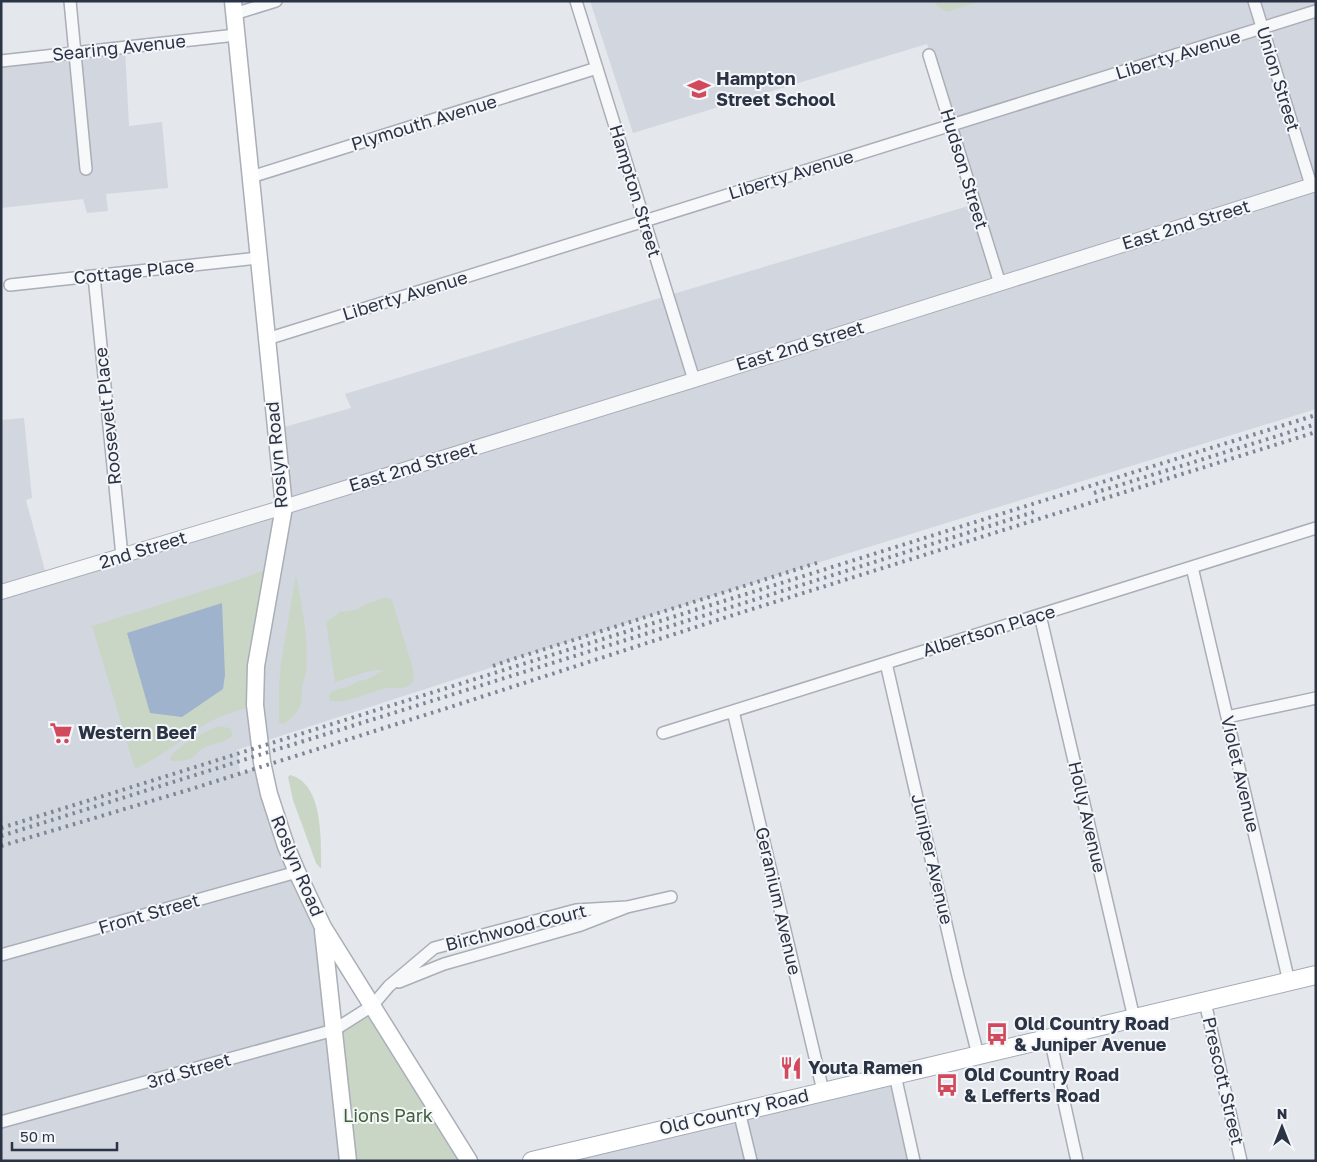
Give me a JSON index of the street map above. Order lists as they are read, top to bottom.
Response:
{
  "streets": {
    "main road": ["Roslyn Road", "Old Country Road"],
    "street": [
      "Searing Avenue",
      "Liberty Avenue",
      "Union Street",
      "Plymouth Avenue",
      "Hudson Street",
      "Hampton Street",
      "East 2nd Street",
      "Cottage Place",
      "Roosevelt Place",
      "2nd Street",
      "Albertson Place",
      "Violet Avenue",
      "Holly Avenue",
      "Juniper Avenue",
      "Geranium Avenue",
      "Front Street",
      "Birchwood Court",
      "3rd Street",
      "Prescott Street"
    ]
  },
  "crossings": [
    ["Searing Avenue", "Roslyn Road"],
    ["Liberty Avenue", "Union Street"],
    ["Liberty Avenue", "Hudson Street"],
    ["Liberty Avenue", "Hampton Street"],
    ["Liberty Avenue", "Roslyn Road"],
    ["Union Street", "East 2nd Street"],
    ["Plymouth Avenue", "Hampton Street"],
    ["Plymouth Avenue", "Roslyn Road"],
    ["Hudson Street", "East 2nd Street"],
    ["Hampton Street", "East 2nd Street"],
    ["East 2nd Street", "Roslyn Road"],
    ["East 2nd Street", "2nd Street"],
    ["Cottage Place", "Roosevelt Place"],
    ["Cottage Place", "Roslyn Road"],
    ["Roosevelt Place", "2nd Street"],
    ["Roslyn Road", "2nd Street"],
    ["Roslyn Road", "Front Street"],
    ["Roslyn Road", "Birchwood Court"],
    ["Roslyn Road", "3rd Street"],
    ["Albertson Place", "Violet Avenue"],
    ["Albertson Place", "Holly Avenue"],
    ["Albertson Place", "Juniper Avenue"],
    ["Albertson Place", "Geranium Avenue"],
    ["Violet Avenue", "Old Country Road"],
    ["Holly Avenue", "Old Country Road"],
    ["Juniper Avenue", "Old Country Road"],
    ["Geranium Avenue", "Old Country Road"],
    ["Birchwood Court", "3rd Street"],
    ["Prescott Street", "Old Country Road"]
  ],
  "parks": ["Lions Park"],
  "places": {
    "school or university": ["Hampton Street School"],
    "supermarket": ["Western Beef"],
    "bus stop": ["Old Country Road & Juniper Avenue", "Old Country Road & Lefferts Road"],
    "restaurant": ["Youta Ramen"]
  },
  "scale_bar": "50 m",
  "north": "top"
}
